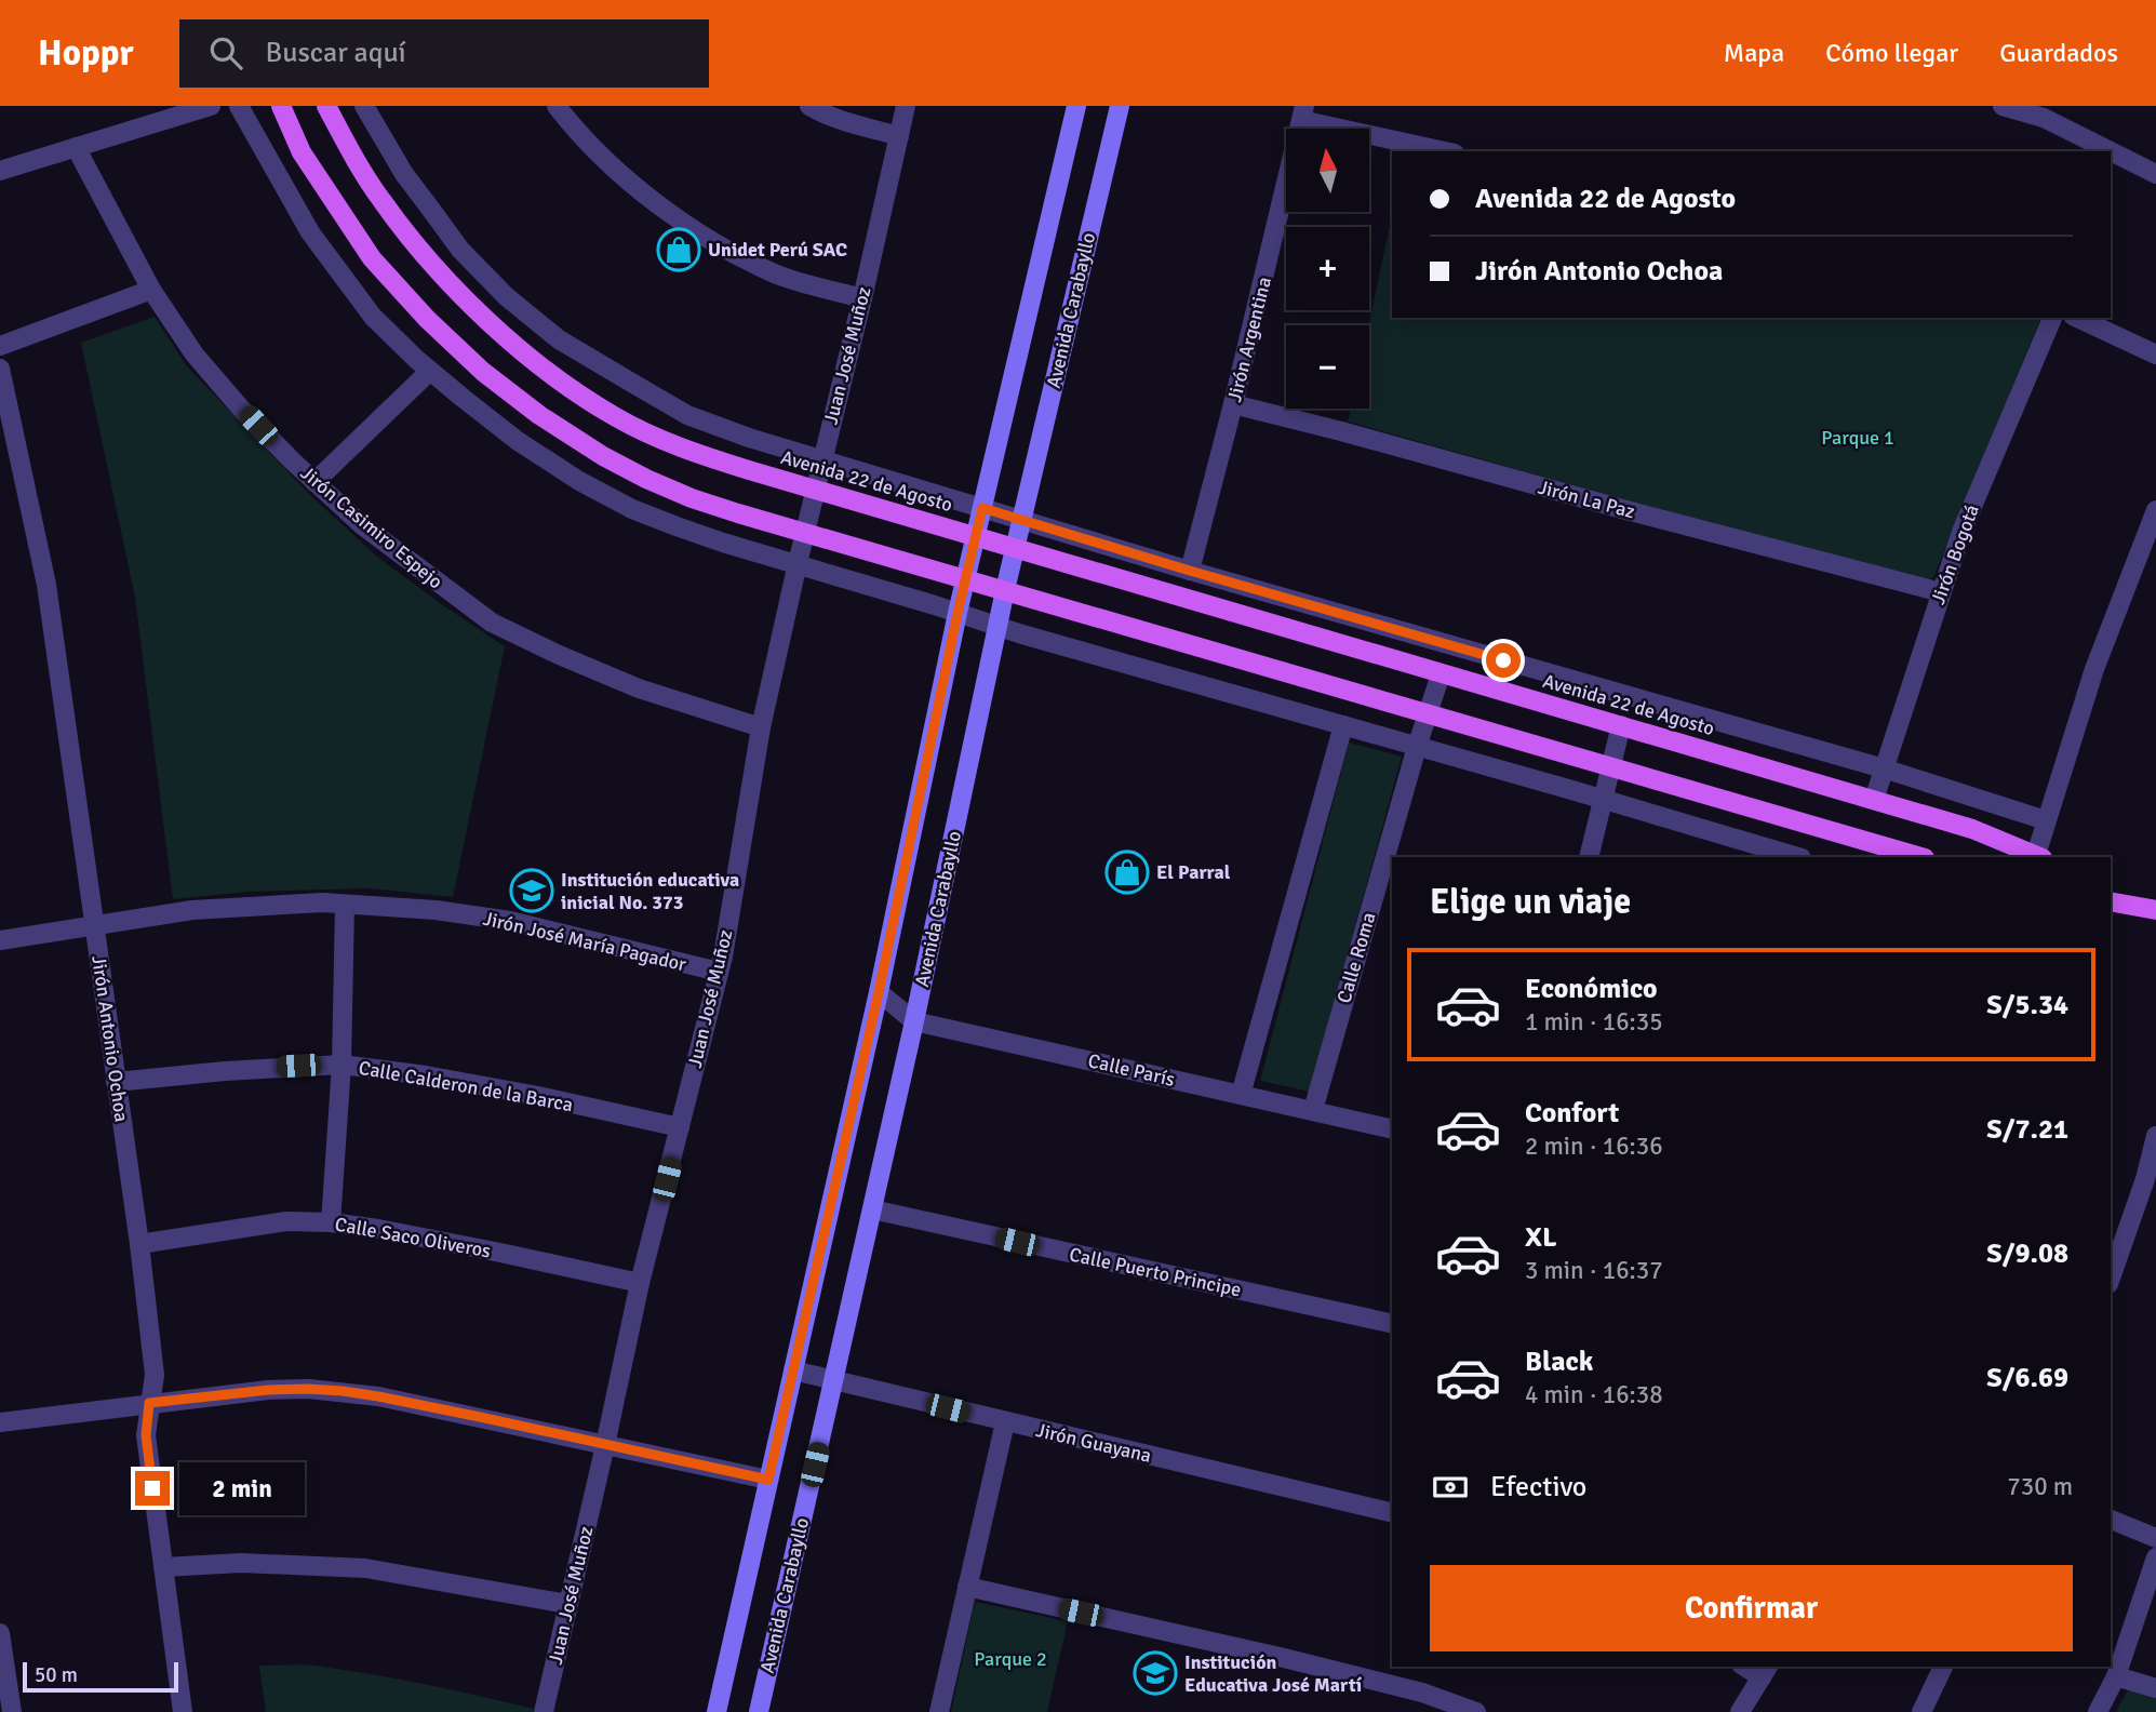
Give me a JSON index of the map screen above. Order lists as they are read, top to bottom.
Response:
{
  "streets": {
    "main road": ["Avenida Carabayllo", "Avenida 22 de Agosto"],
    "street": [
      "Jirón Argentina",
      "Juan José Muñoz",
      "Jirón La Paz",
      "Jirón Casimiro Espejo",
      "Jirón Bogotá",
      "Jirón José María Pagador",
      "Calle Roma",
      "Jirón Antonio Ochoa",
      "Calle París",
      "Calle Calderon de la Barca",
      "Calle Saco Oliveros",
      "Calle Puerto Principe",
      "Jirón Guayana"
    ]
  },
  "crossings": [
    ["Avenida Carabayllo", "Avenida 22 de Agosto"],
    ["Avenida Carabayllo", "Calle París"],
    ["Avenida Carabayllo", "Calle Puerto Principe"],
    ["Avenida Carabayllo", "Jirón Guayana"],
    ["Jirón Argentina", "Avenida 22 de Agosto"],
    ["Jirón Argentina", "Jirón La Paz"],
    ["Juan José Muñoz", "Avenida 22 de Agosto"],
    ["Juan José Muñoz", "Jirón Casimiro Espejo"],
    ["Juan José Muñoz", "Jirón José María Pagador"],
    ["Juan José Muñoz", "Calle Calderon de la Barca"],
    ["Juan José Muñoz", "Calle Saco Oliveros"],
    ["Avenida 22 de Agosto", "Jirón Bogotá"],
    ["Avenida 22 de Agosto", "Calle Roma"],
    ["Jirón La Paz", "Jirón Bogotá"],
    ["Jirón José María Pagador", "Jirón Antonio Ochoa"],
    ["Calle Roma", "Calle París"],
    ["Jirón Antonio Ochoa", "Calle Calderon de la Barca"],
    ["Jirón Antonio Ochoa", "Calle Saco Oliveros"]
  ],
  "parks": ["Parque 1", "Parque 2"],
  "places": {
    "shop": ["Unidet Perú SAC", "El Parral"],
    "school or university": ["Institución educativa inicial No. 373", "Institución Educativa José Martí"]
  },
  "scale_bar": "50 m",
  "north": "top",
  "page": {
    "header": "Hoppr",
    "search": "Buscar aquí",
    "nav": ["Mapa", "Cómo llegar", "Guardados"],
    "map_buttons": ["+", "−"],
    "banner": ["Avenida 22 de Agosto", "Jirón Antonio Ochoa"],
    "heading": "Elige un viaje",
    "list": [
      {
        "name": "Económico",
        "note": "1 min · 16:35",
        "value": "S/5.34"
      },
      {
        "name": "Confort",
        "note": "2 min · 16:36",
        "value": "S/7.21"
      },
      {
        "name": "XL",
        "note": "3 min · 16:37",
        "value": "S/9.08"
      },
      {
        "name": "Black",
        "note": "4 min · 16:38",
        "value": "S/6.69"
      }
    ],
    "pay": ["Efectivo", "730 m"],
    "bubble": "2 min",
    "buttons": "Confirmar",
    "scale": "50 m"
  }
}
